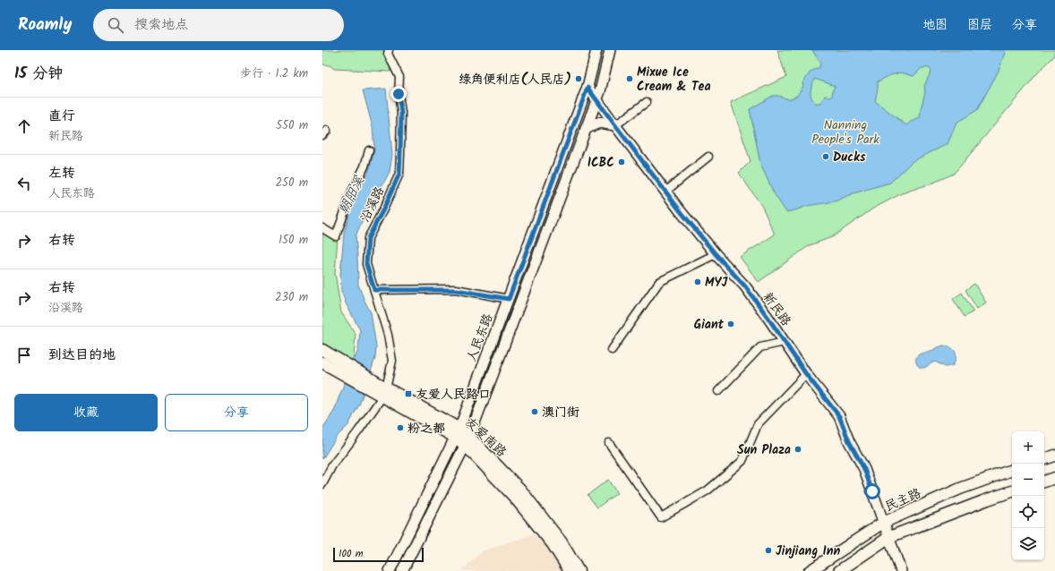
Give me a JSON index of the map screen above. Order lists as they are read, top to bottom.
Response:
{
  "streets": {
    "main road": [
      "新民路",
      "人民东路",
      "友爱南路",
      "民主路"
    ],
    "street": ["沿溪路"]
  },
  "crossings": [
    ["沿溪路", "友爱南路"],
    ["新民路", "人民东路"],
    ["新民路", "民主路"],
    ["人民东路", "友爱南路"]
  ],
  "water": ["朝阳溪"],
  "parks": ["Nanning People's Park"],
  "places": {
    "other": [
      "绿角便利店(人民店)",
      "Mixue Ice Cream & Tea",
      "Ducks",
      "ICBC",
      "MYJ",
      "Giant",
      "澳门街",
      "粉之都",
      "Sun Plaza",
      "Jinjiang Inn"
    ],
    "transit": ["友爱人民路口"]
  },
  "scale_bar": "100 m",
  "page": {
    "header": "Roamly",
    "search": "搜索地点",
    "nav": ["地图", "图层", "分享"],
    "heading": ["15 分钟", "步行 · 1.2 km"],
    "list": [
      ["直行", "新民路", "550 m"],
      ["左转", "人民东路", "250 m"],
      ["右转", "150 m"],
      ["右转", "沿溪路", "230 m"],
      "到达目的地"
    ],
    "buttons": ["收藏", "分享"],
    "map_buttons": ["+", "−"],
    "scale": "100 m"
  }
}
